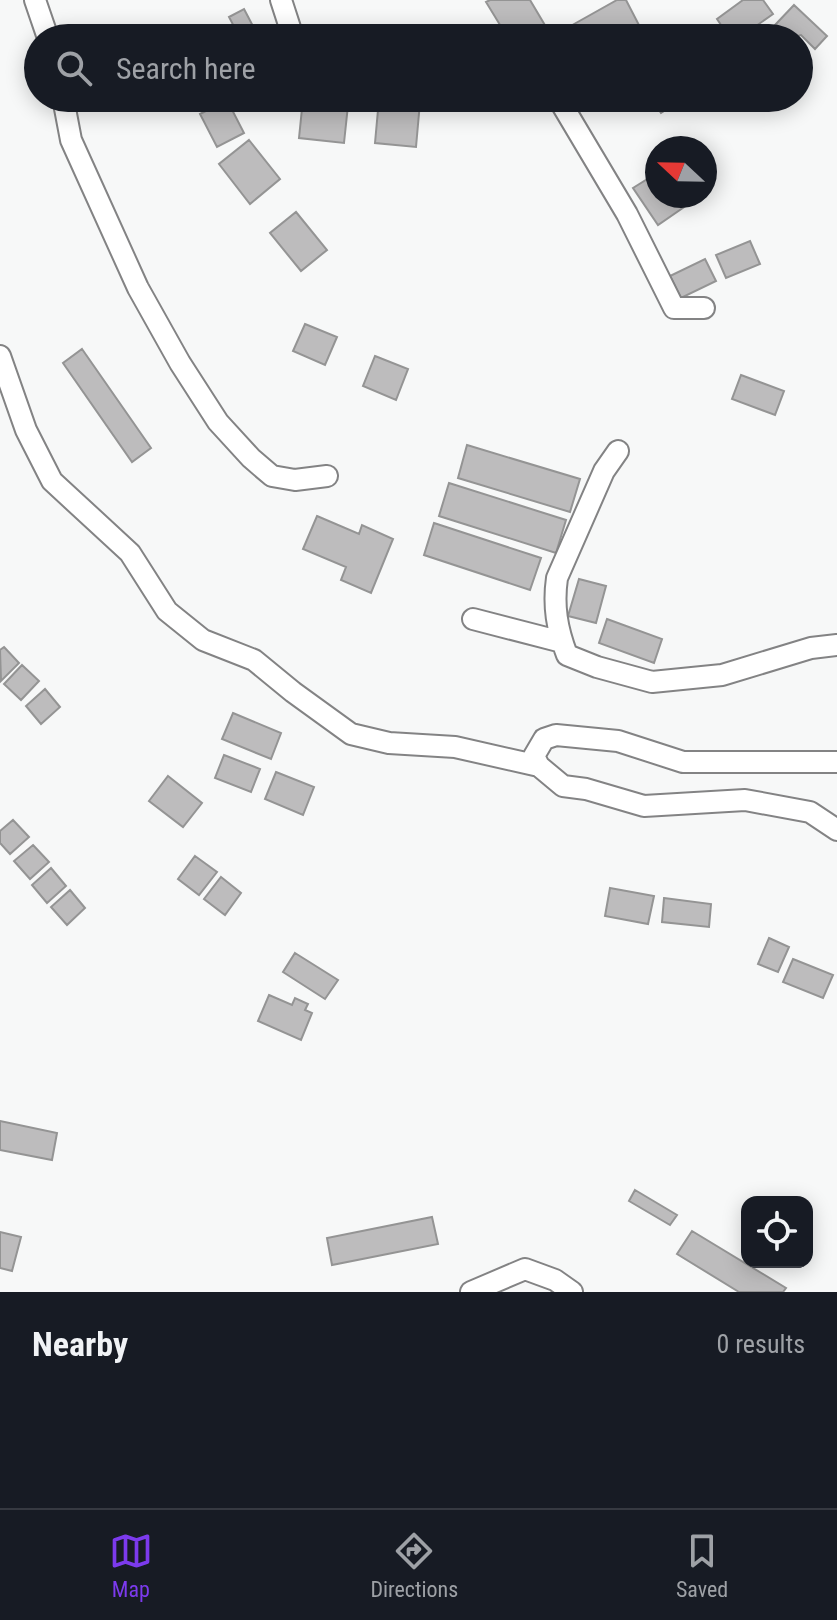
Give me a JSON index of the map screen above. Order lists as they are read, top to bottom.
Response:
{
  "north": "left",
  "page": {
    "search": "Search here",
    "heading": ["Nearby", "0 results"],
    "nav": ["Map", "Directions", "Saved"]
  }
}
